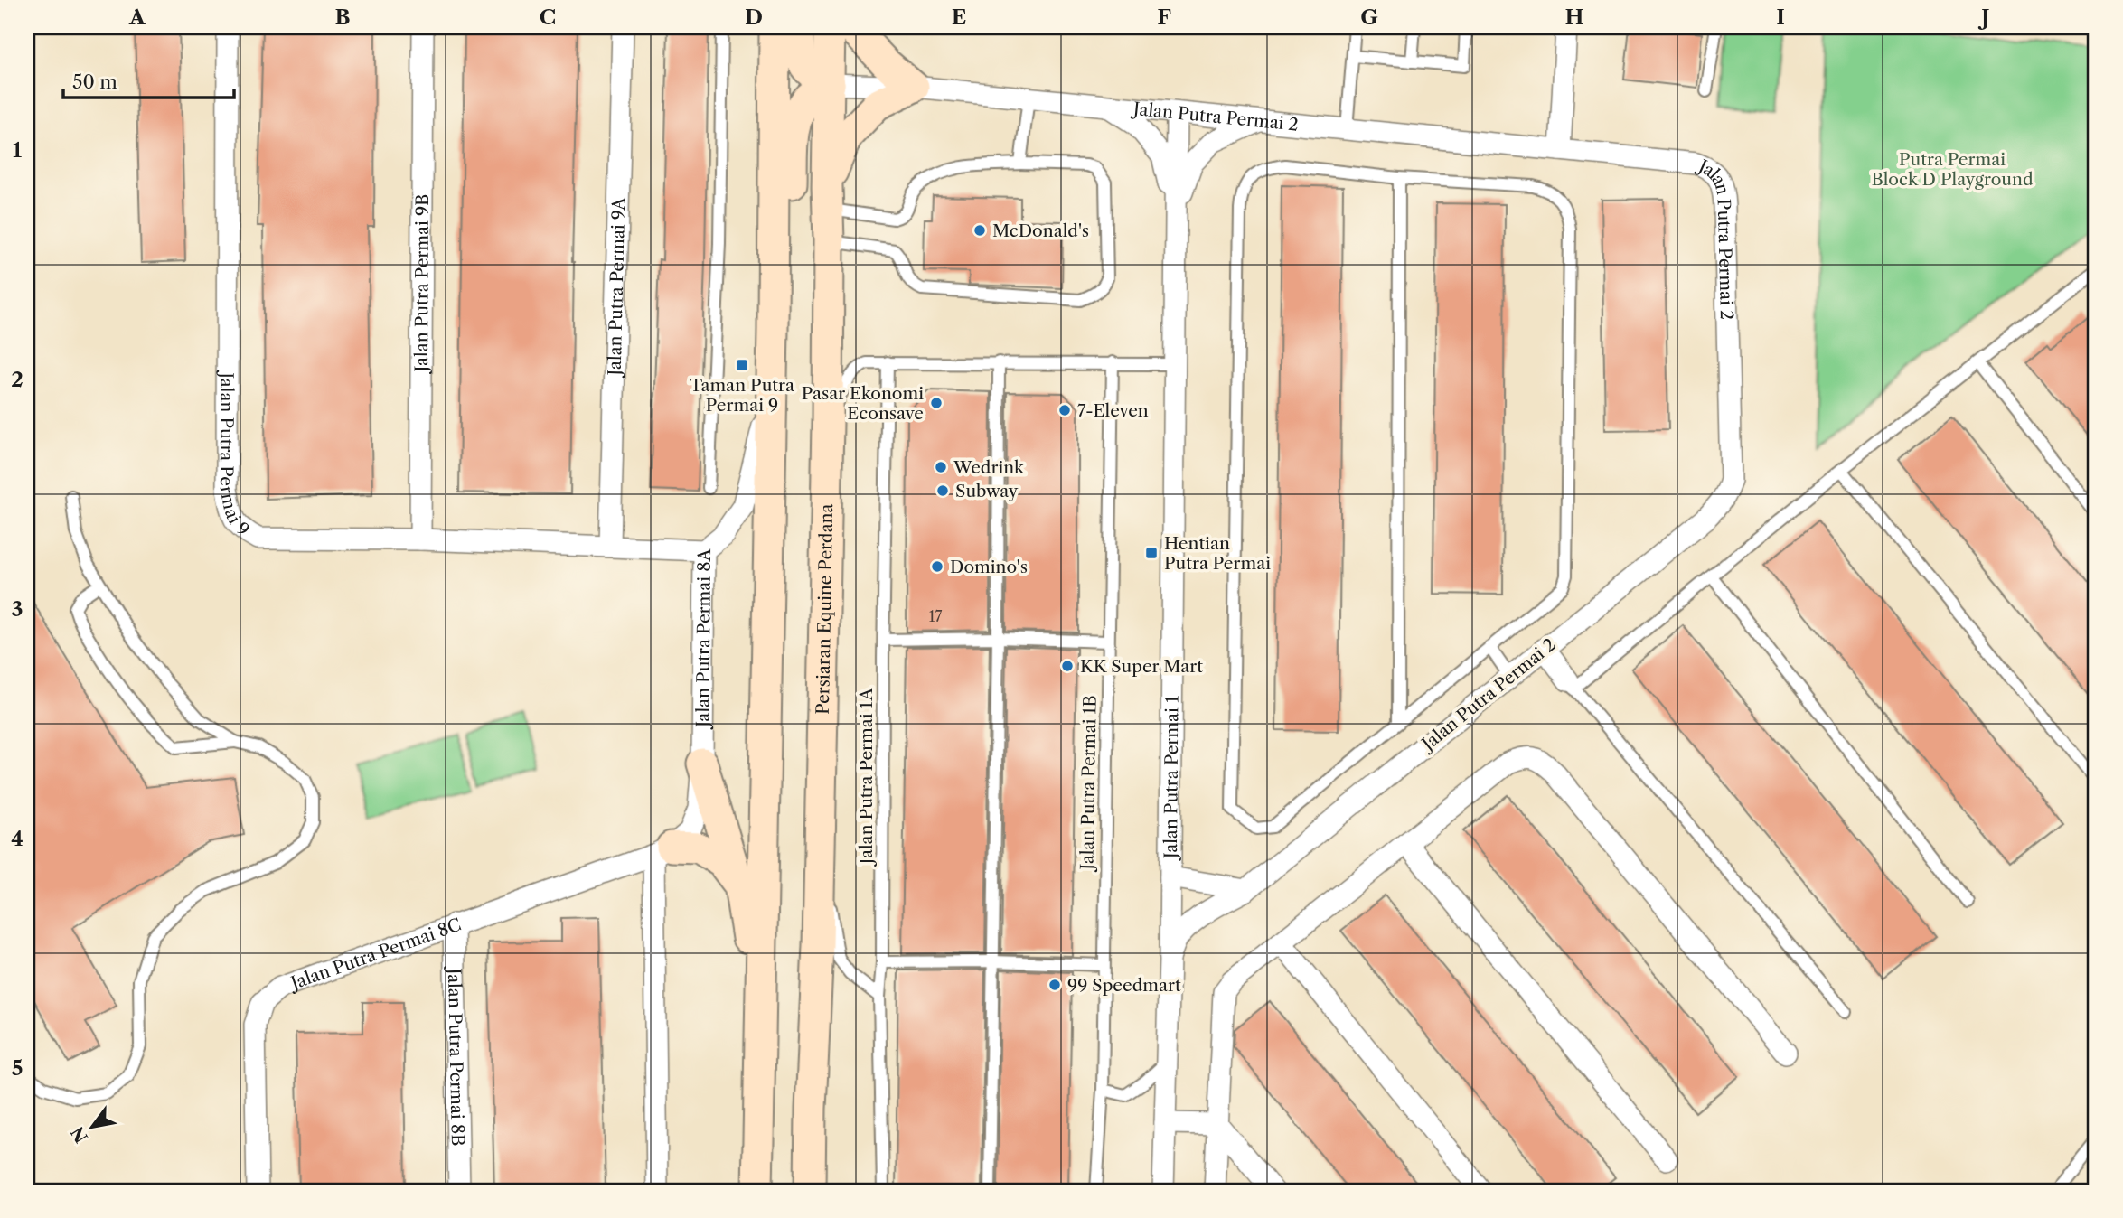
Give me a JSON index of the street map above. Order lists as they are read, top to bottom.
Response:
{
  "streets": {
    "street": [
      "Jalan Putra Permai 2",
      "Jalan Putra Permai 9B",
      "Jalan Putra Permai 9A",
      "Jalan Putra Permai 9",
      "Persiaran Equine Perdana",
      "Jalan Putra Permai 8A",
      "Jalan Putra Permai 1",
      "Jalan Putra Permai 8C",
      "Jalan Putra Permai 8B"
    ],
    "lane": ["Jalan Putra Permai 1A", "Jalan Putra Permai 1B"]
  },
  "crossings": [
    ["Jalan Putra Permai 2", "Persiaran Equine Perdana"],
    ["Jalan Putra Permai 2", "Jalan Putra Permai 1"],
    ["Jalan Putra Permai 9B", "Jalan Putra Permai 9"],
    ["Jalan Putra Permai 9A", "Jalan Putra Permai 9"],
    ["Jalan Putra Permai 9", "Jalan Putra Permai 8A"],
    ["Jalan Putra Permai 8A", "Jalan Putra Permai 8C"],
    ["Jalan Putra Permai 8C", "Jalan Putra Permai 8B"]
  ],
  "parks": ["Putra Permai Block D Playground"],
  "places": {
    "other": [
      "McDonald's",
      "Pasar Ekonomi Econsave",
      "7-Eleven",
      "Wedrink",
      "Subway",
      "Domino's",
      "KK Super Mart",
      "99 Speedmart"
    ],
    "transit": ["Taman Putra Permai 9", "Hentian Putra Permai"]
  },
  "house_numbers": ["17"],
  "scale_bar": "50 m",
  "north": "bottom left",
  "grid": {
    "columns": [
      "A",
      "B",
      "C",
      "D",
      "E",
      "F",
      "G",
      "H",
      "I",
      "J"
    ],
    "rows": [
      "1",
      "2",
      "3",
      "4",
      "5"
    ]
  }
}
